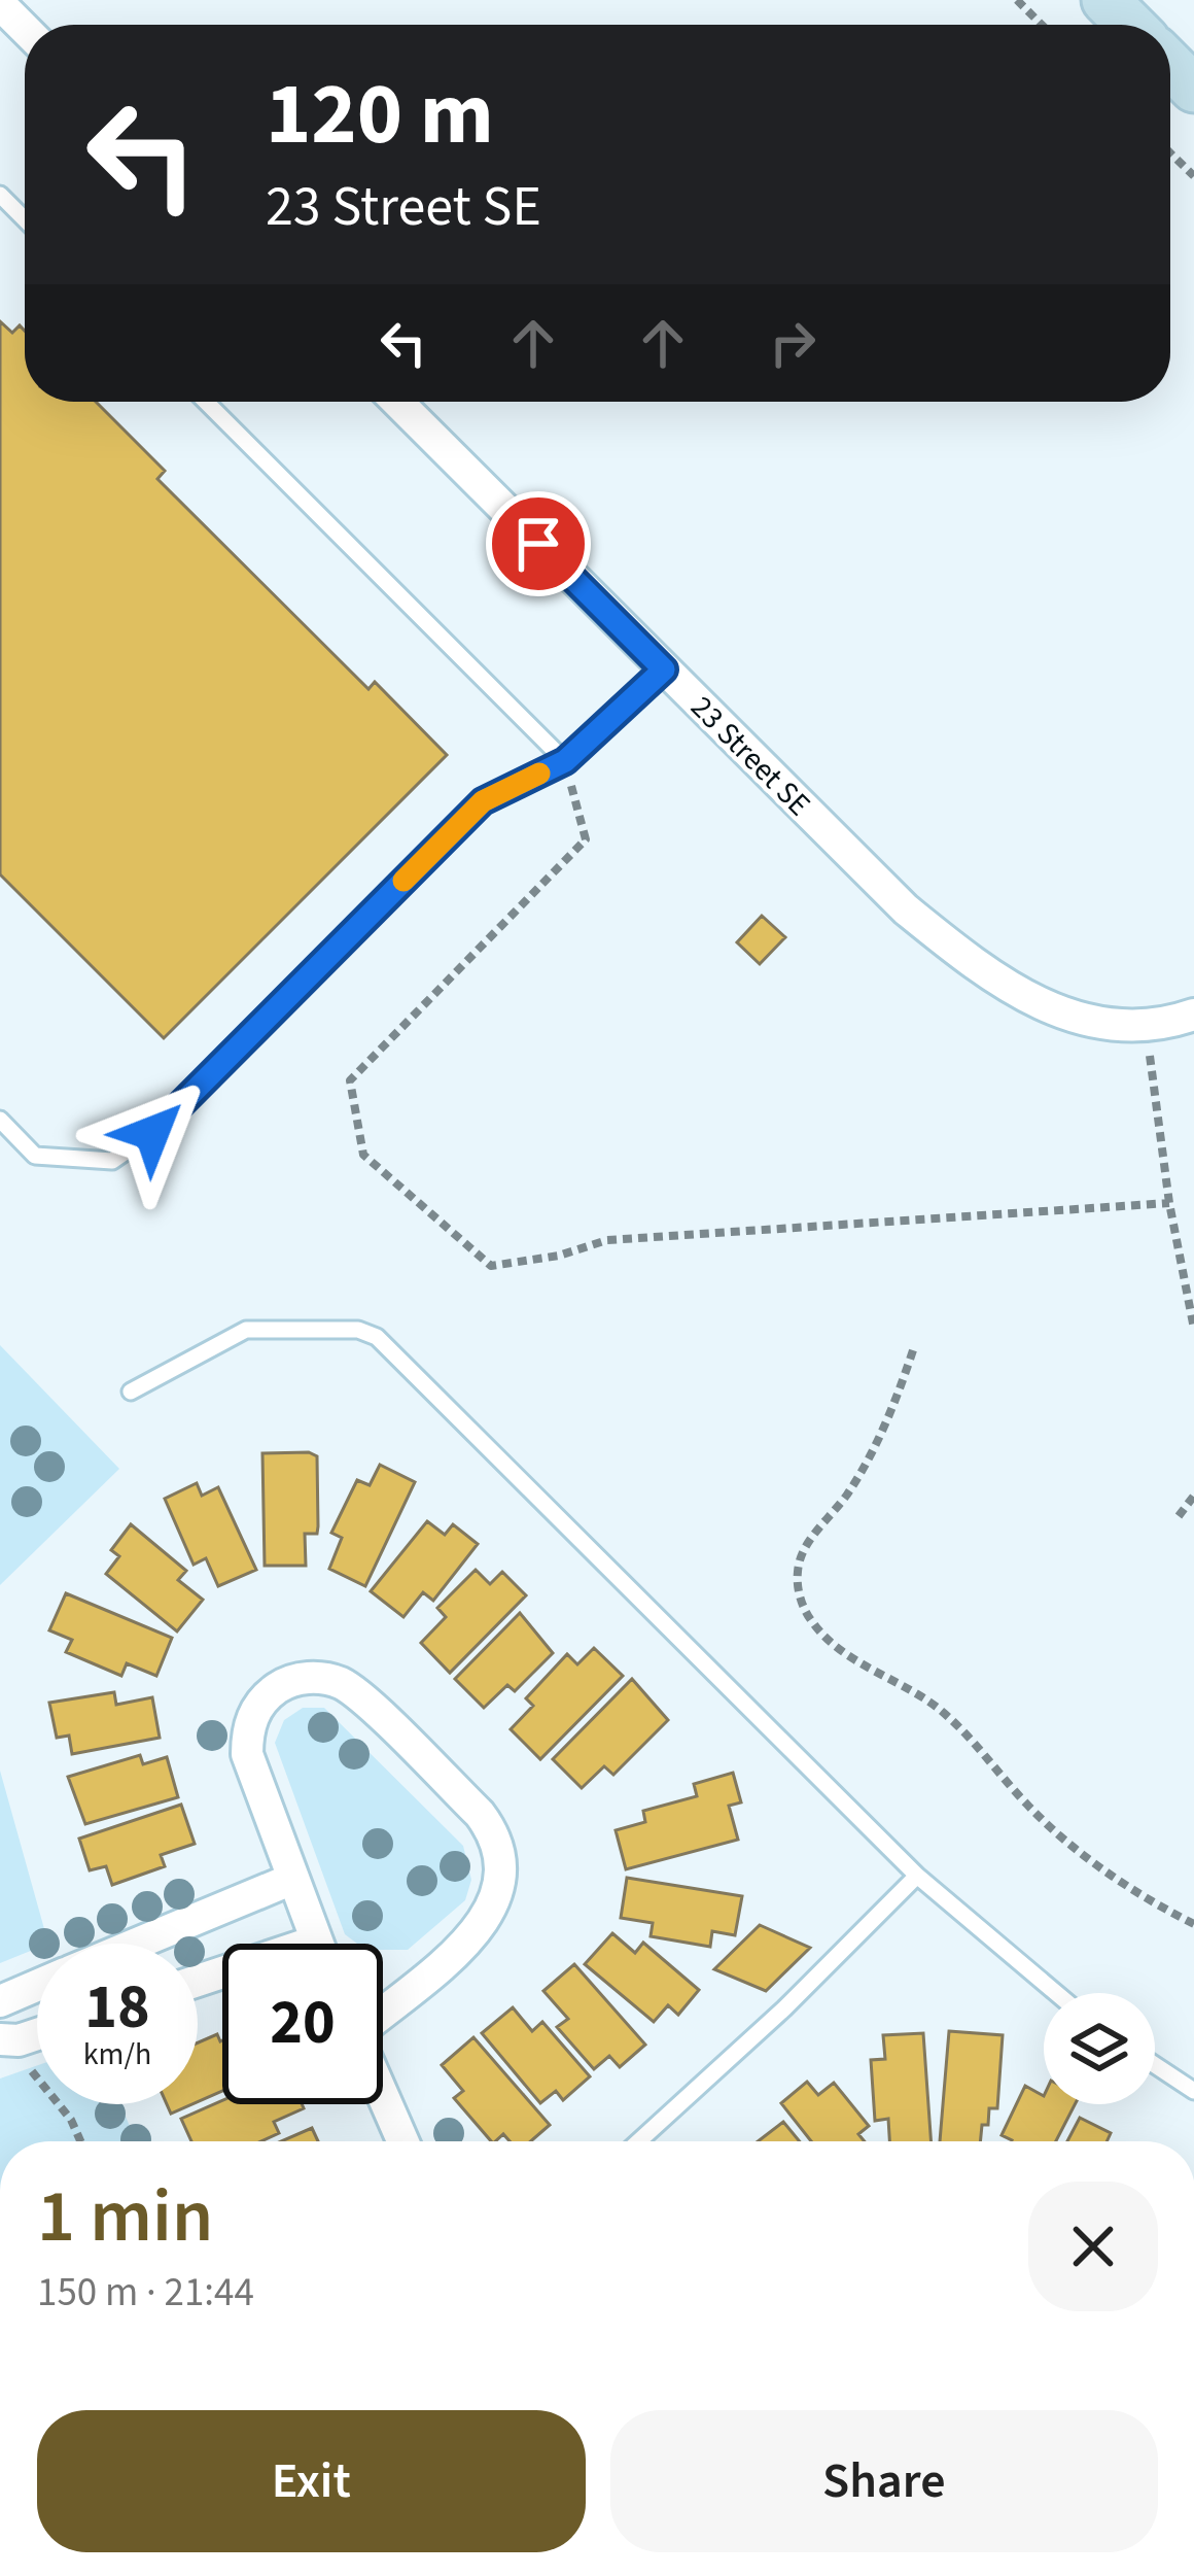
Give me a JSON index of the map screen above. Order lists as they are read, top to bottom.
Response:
{
  "streets": {
    "street": ["23 Street SE"]
  },
  "page": {
    "turn": ["120 m", "23 Street SE"],
    "speed": "18 km/h",
    "limit": "20",
    "heading": ["1 min", "150 m · 21:44"],
    "buttons": ["Exit", "Share"]
  }
}
